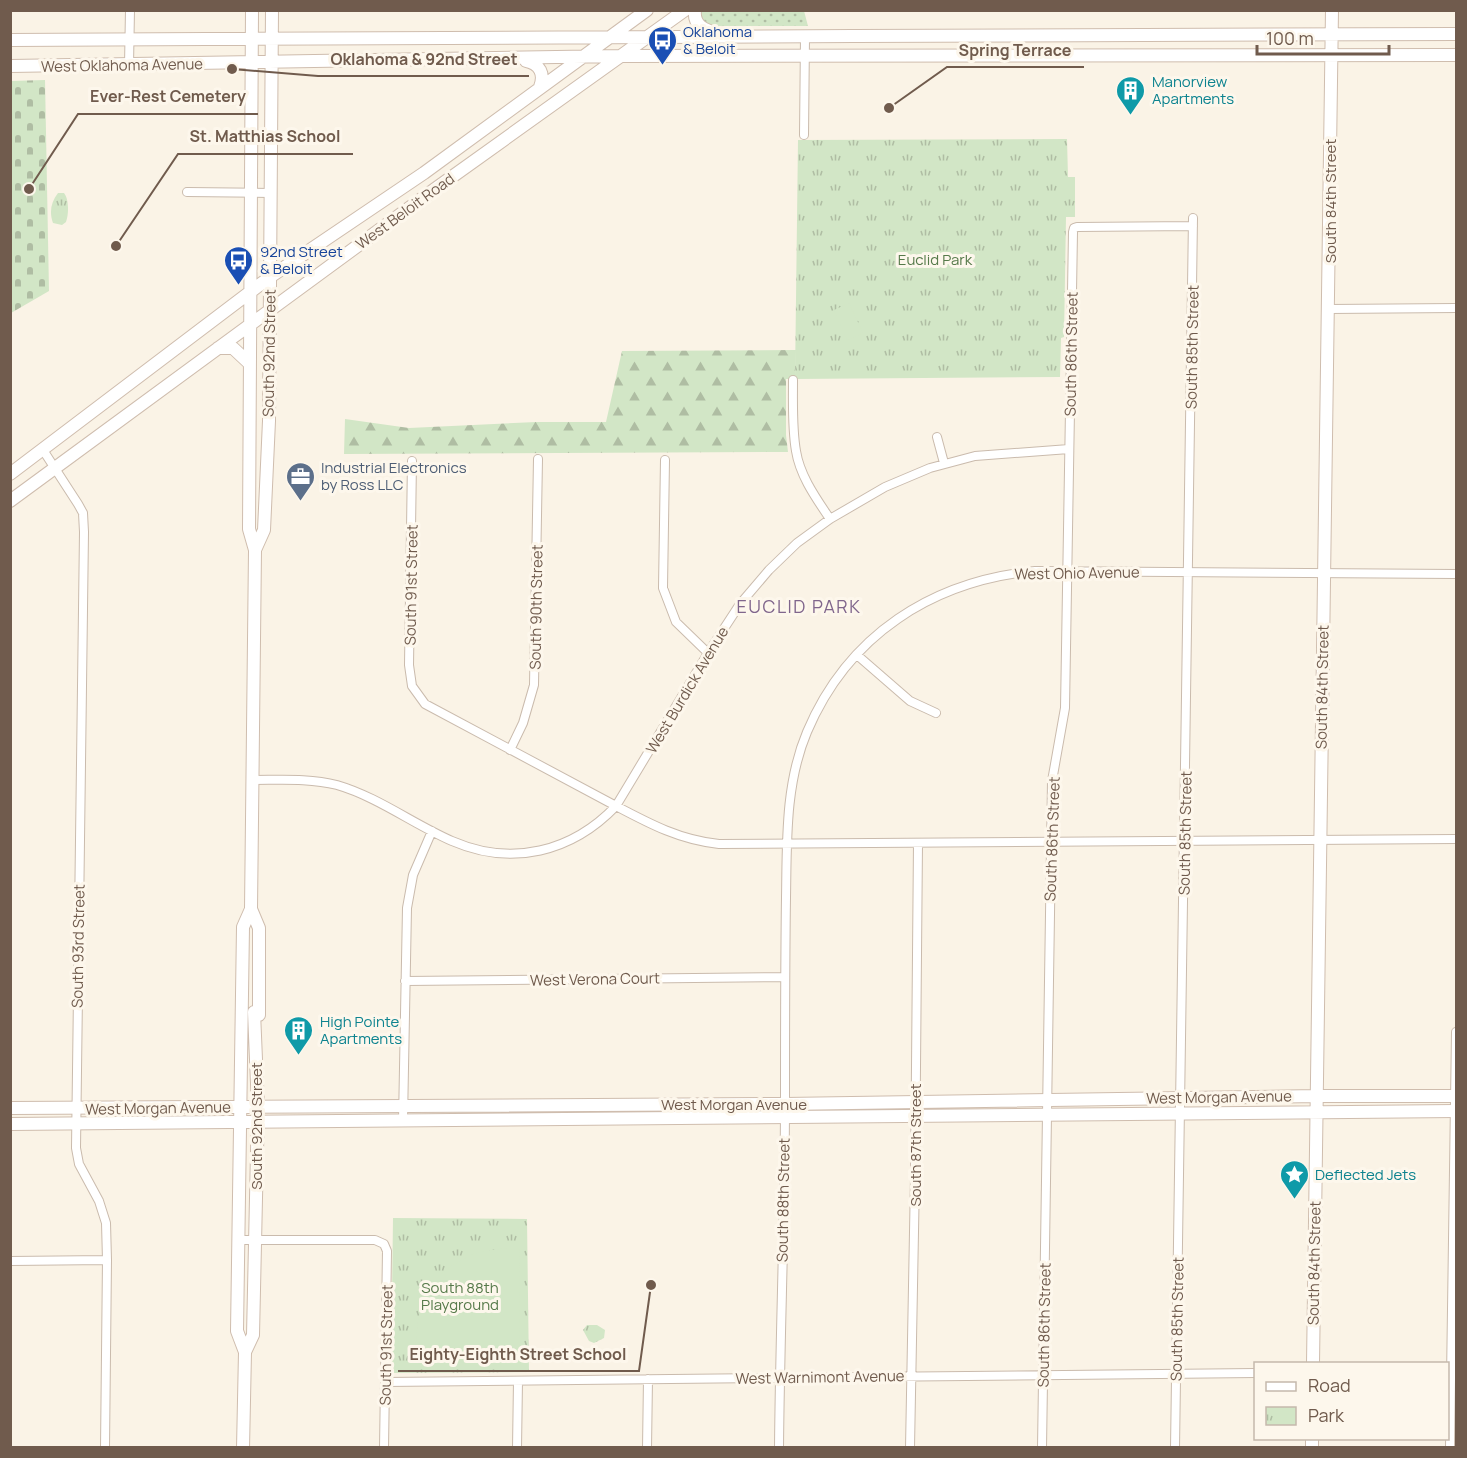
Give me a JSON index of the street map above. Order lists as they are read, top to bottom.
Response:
{
  "streets": {
    "main road": [
      "West Oklahoma Avenue",
      "South 84th Street",
      "West Beloit Road",
      "South 92nd Street",
      "West Morgan Avenue"
    ],
    "street": [
      "South 85th Street",
      "South 86th Street",
      "West Ohio Avenue",
      "South 91st Street",
      "South 90th Street",
      "West Burdick Avenue",
      "South 93rd Street",
      "West Verona Court",
      "South 87th Street",
      "South 88th Street",
      "West Warnimont Avenue"
    ]
  },
  "crossings": [
    ["West Oklahoma Avenue", "South 84th Street"],
    ["West Oklahoma Avenue", "West Beloit Road"],
    ["West Oklahoma Avenue", "South 92nd Street"],
    ["South 84th Street", "West Ohio Avenue"],
    ["South 84th Street", "West Morgan Avenue"],
    ["West Beloit Road", "South 92nd Street"],
    ["West Beloit Road", "South 93rd Street"],
    ["South 85th Street", "South 86th Street"],
    ["South 85th Street", "West Ohio Avenue"],
    ["South 85th Street", "West Morgan Avenue"],
    ["South 85th Street", "West Warnimont Avenue"],
    ["South 92nd Street", "South 91st Street"],
    ["South 92nd Street", "West Burdick Avenue"],
    ["South 92nd Street", "West Morgan Avenue"],
    ["South 86th Street", "West Ohio Avenue"],
    ["South 86th Street", "West Burdick Avenue"],
    ["South 86th Street", "West Morgan Avenue"],
    ["South 86th Street", "West Warnimont Avenue"],
    ["West Ohio Avenue", "South 88th Street"],
    ["South 91st Street", "South 90th Street"],
    ["South 91st Street", "West Warnimont Avenue"],
    ["South 93rd Street", "West Morgan Avenue"],
    ["West Verona Court", "South 88th Street"],
    ["West Morgan Avenue", "South 87th Street"],
    ["West Morgan Avenue", "South 88th Street"],
    ["South 87th Street", "West Warnimont Avenue"],
    ["South 88th Street", "West Warnimont Avenue"]
  ],
  "districts": ["EUCLID PARK"],
  "parks": ["Euclid Park", "South 88th Playground"],
  "places": {
    "bus stop": ["Oklahoma & Beloit", "92nd Street & Beloit"],
    "other": [
      "Oklahoma & 92nd Street",
      "Spring Terrace",
      "Ever-Rest Cemetery",
      "St. Matthias School",
      "Eighty-Eighth Street School"
    ],
    "building": ["Manorview Apartments", "High Pointe Apartments"],
    "office": ["Industrial Electronics by Ross LLC"],
    "place": ["Deflected Jets"]
  },
  "legend": ["Road", "Park"],
  "scale_bar": "100 m"
}
